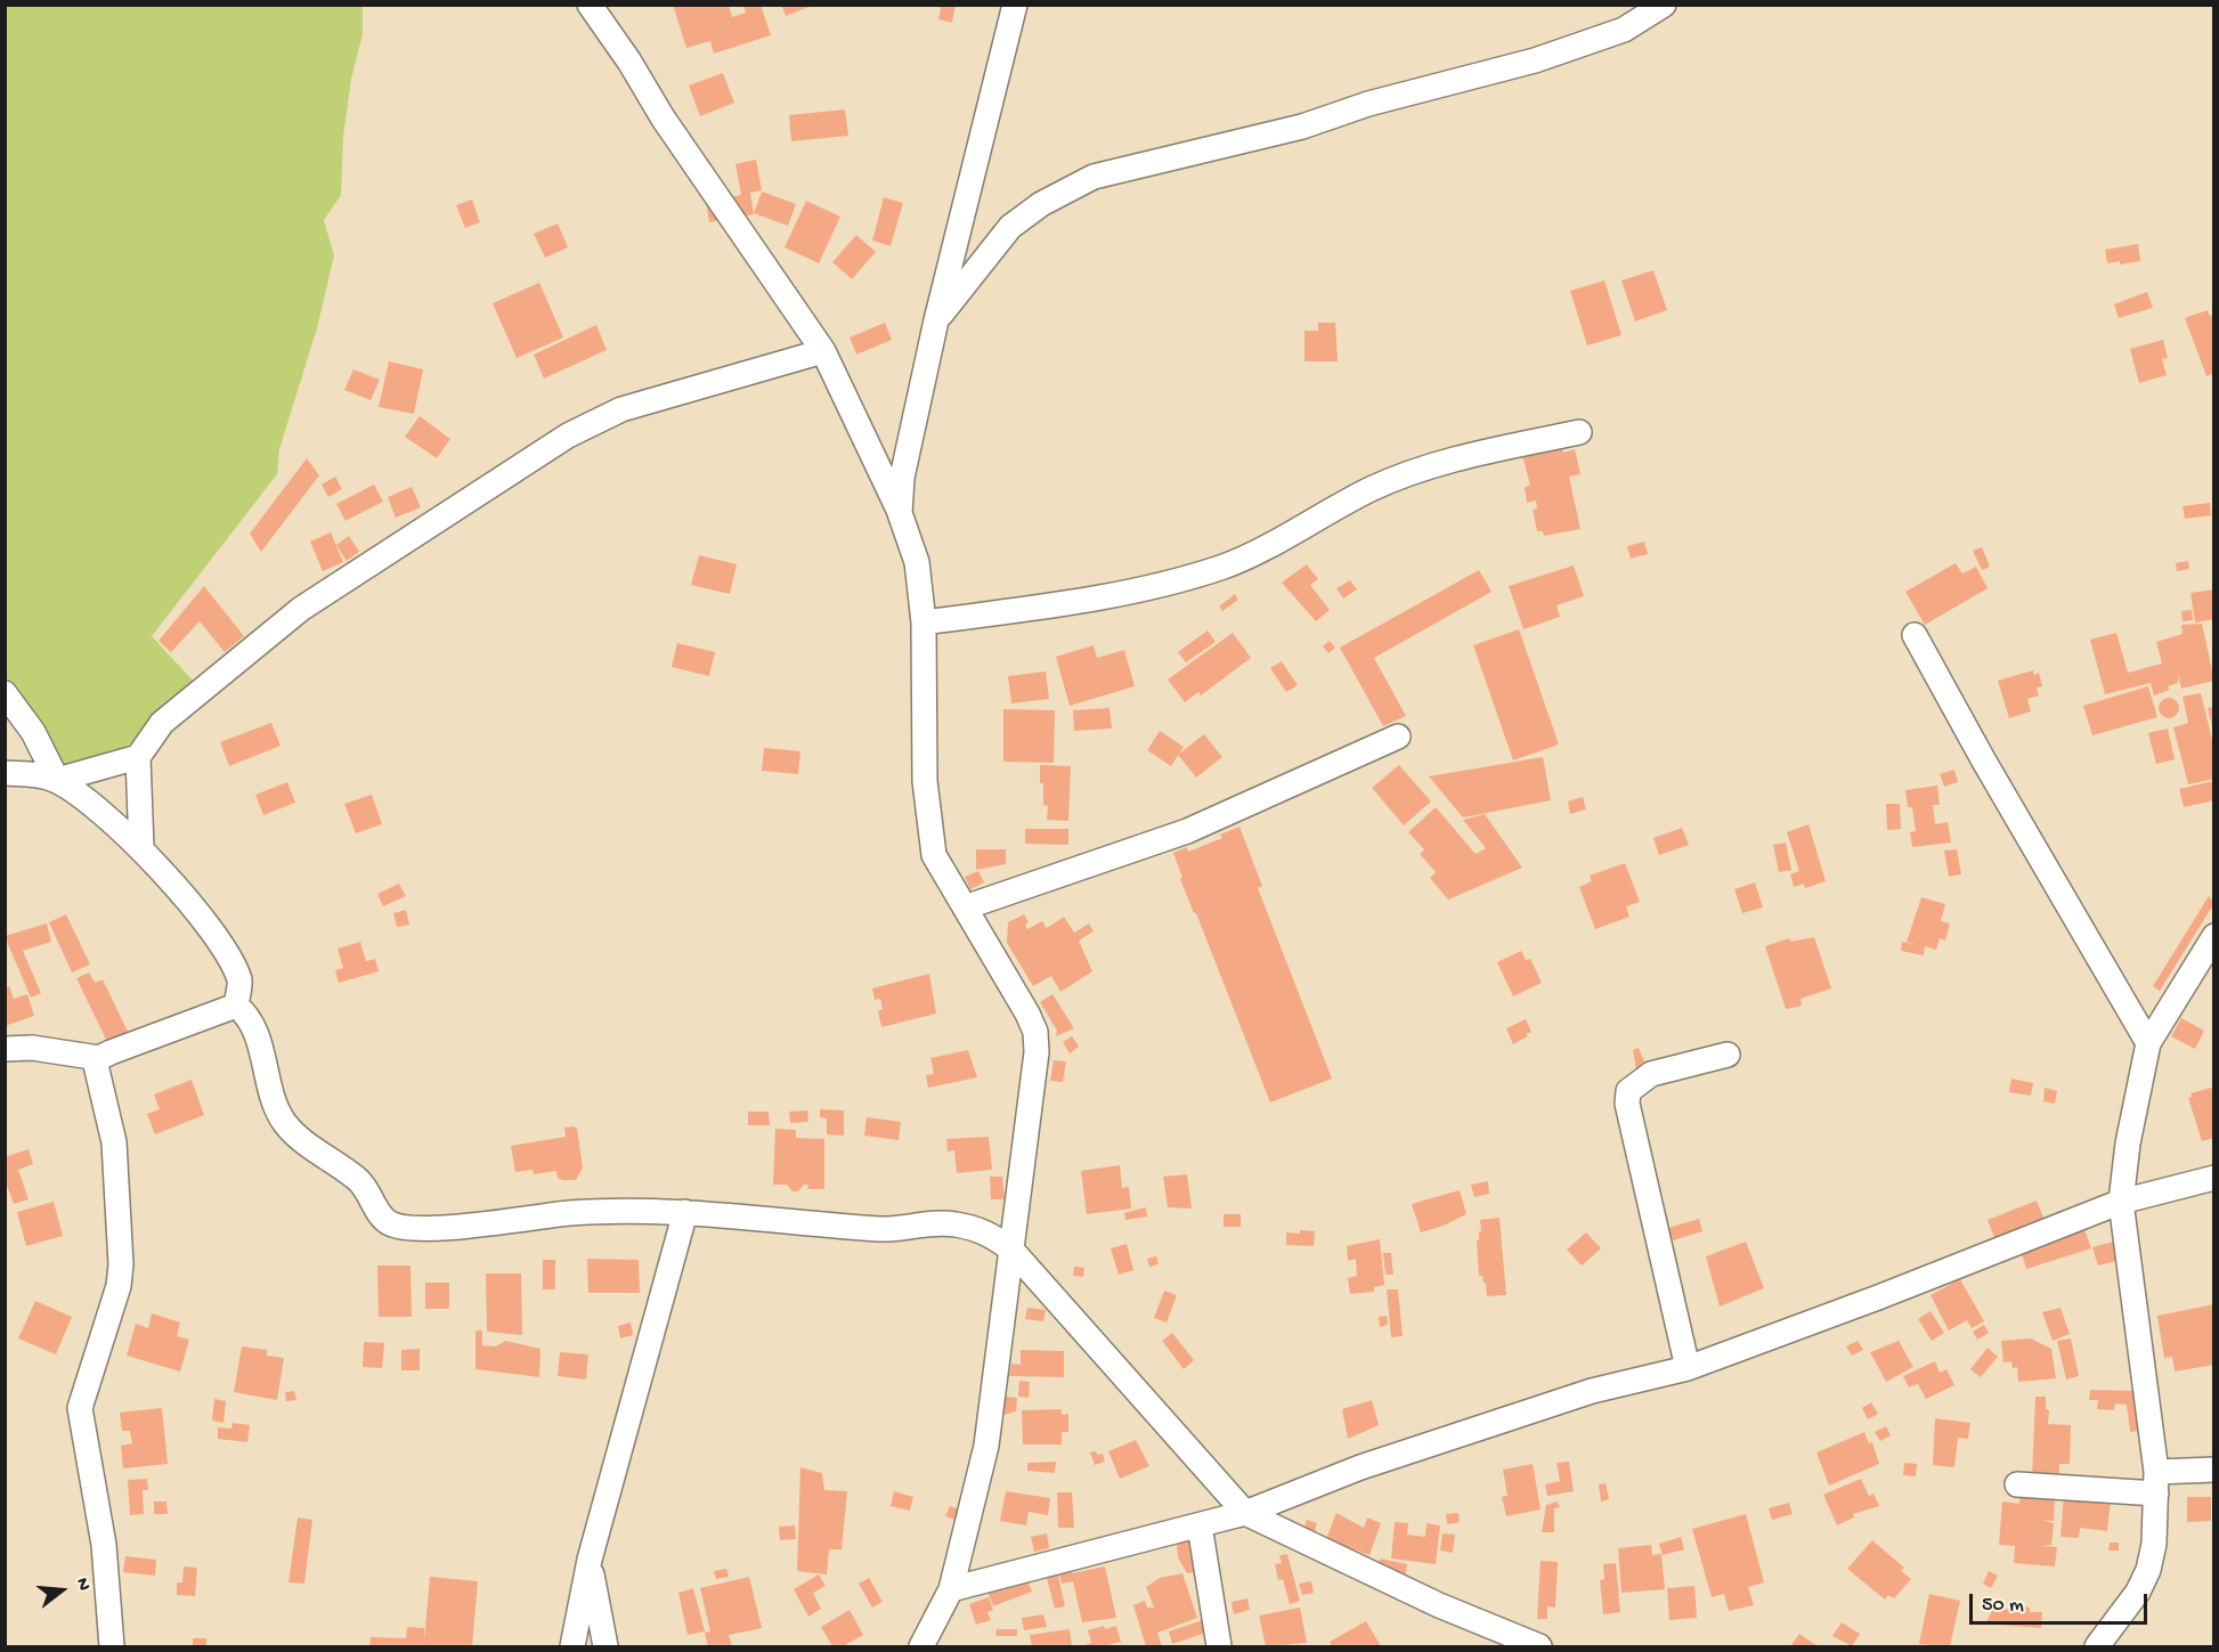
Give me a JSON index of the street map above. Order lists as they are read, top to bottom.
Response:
{
  "scale_bar": "50 m",
  "north": "right"
}
